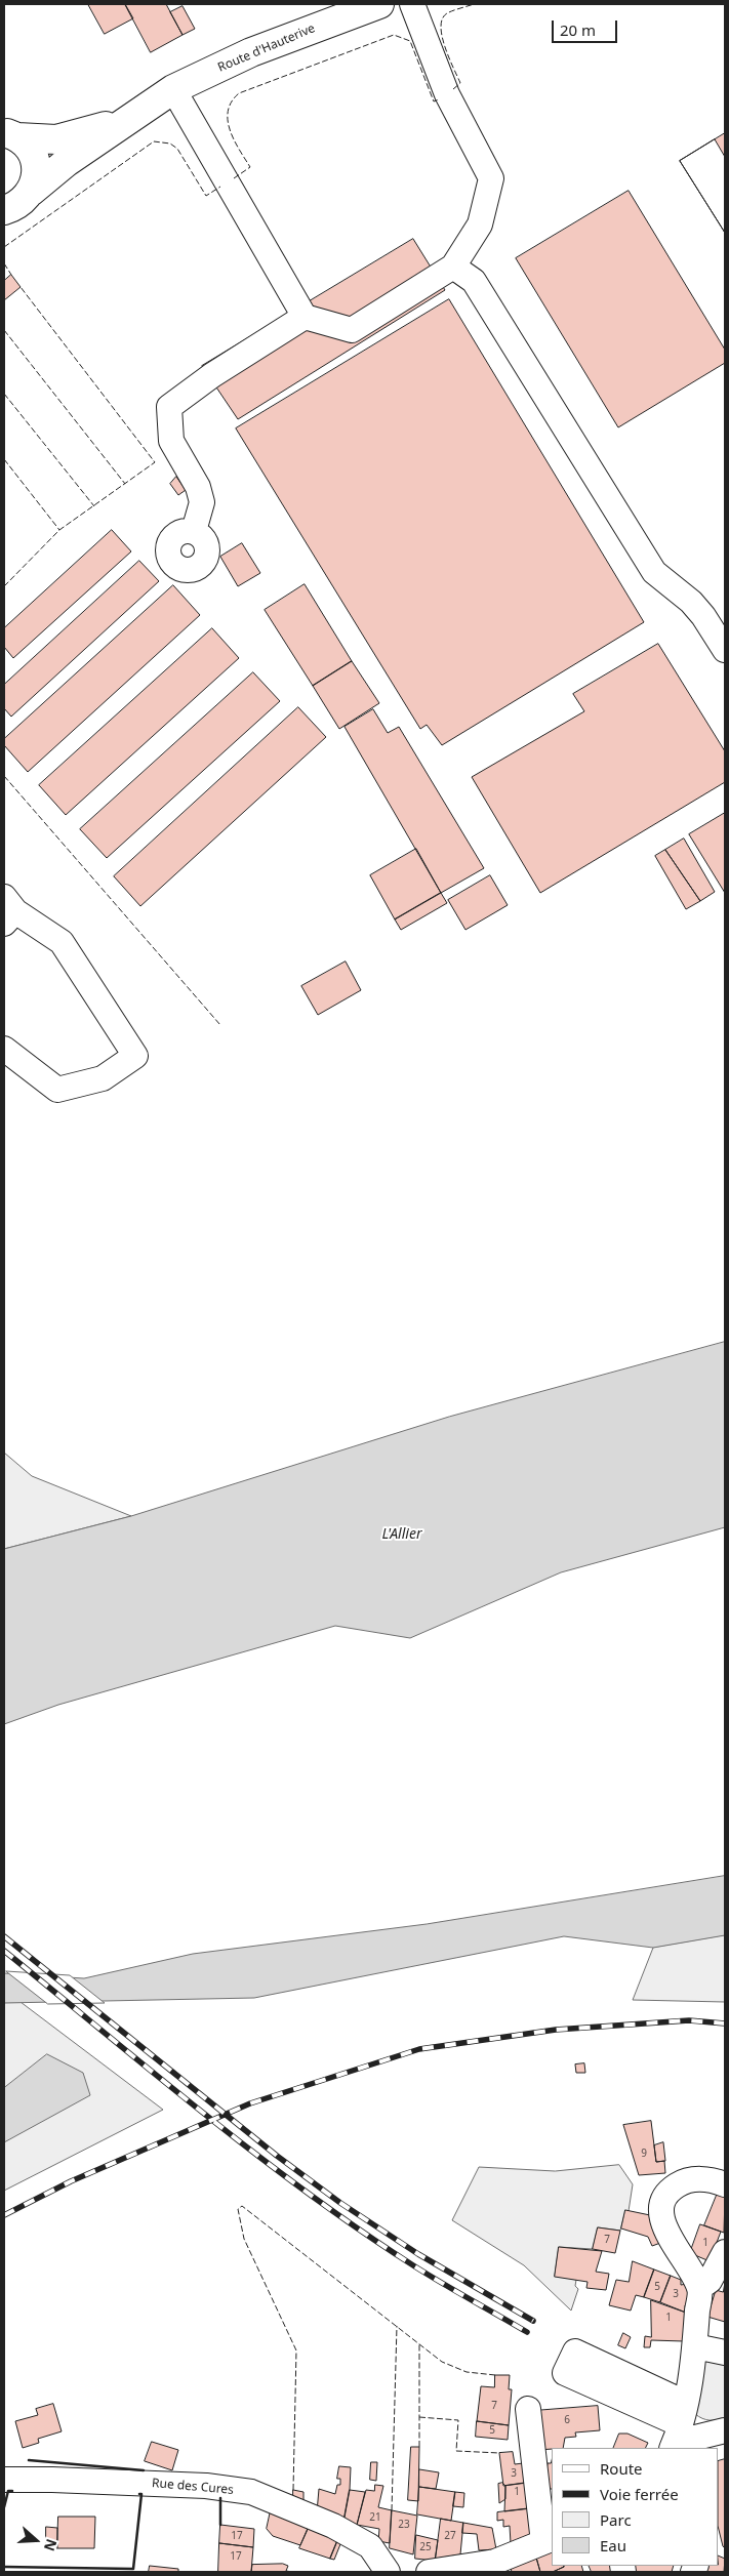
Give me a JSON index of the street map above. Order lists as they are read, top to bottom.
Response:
{
  "streets": {
    "main road": ["Route d'Hauterive"],
    "street": ["Rue des Cures"]
  },
  "water": ["L'Allier"],
  "house_numbers": [
    "9",
    "7",
    "1",
    "5",
    "3",
    "1",
    "7",
    "6",
    "5",
    "3",
    "1",
    "21",
    "23",
    "17",
    "27",
    "25",
    "17"
  ],
  "legend": [
    "Route",
    "Voie ferrée",
    "Parc",
    "Eau"
  ],
  "scale_bar": "20 m",
  "north": "right"
}
